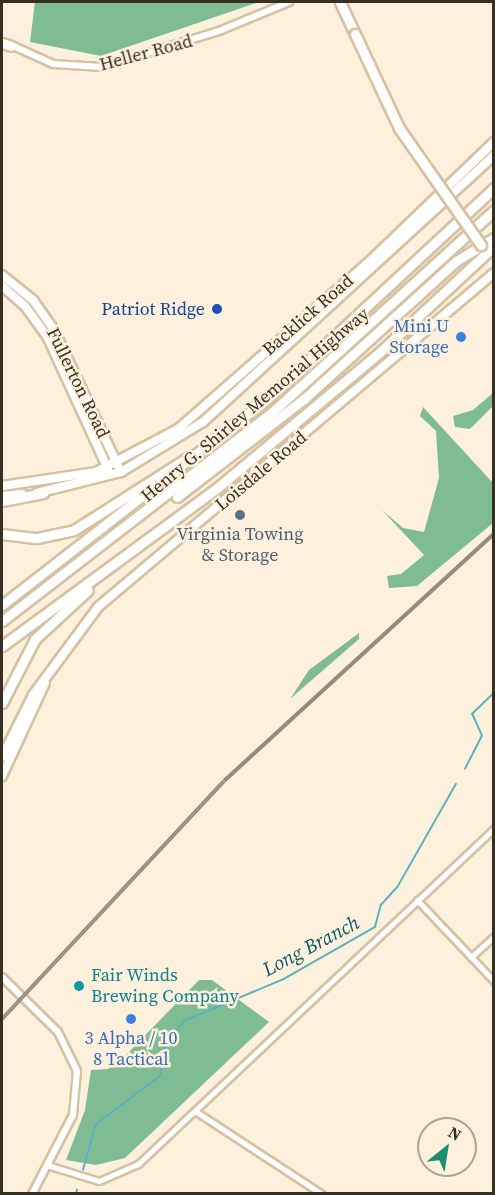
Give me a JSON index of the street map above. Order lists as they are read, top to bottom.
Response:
{
  "streets": {
    "highway": ["Henry G. Shirley Memorial Highway"],
    "main road": ["Backlick Road", "Fullerton Road", "Loisdale Road"],
    "street": ["Heller Road"]
  },
  "crossings": [
    ["Backlick Road", "Fullerton Road"]
  ],
  "water": ["Long Branch"],
  "places": [
    "Patriot Ridge",
    "Mini U Storage",
    "Virginia Towing & Storage",
    "Fair Winds Brewing Company",
    "3 Alpha / 10 8 Tactical"
  ],
  "north": "top right"
}
